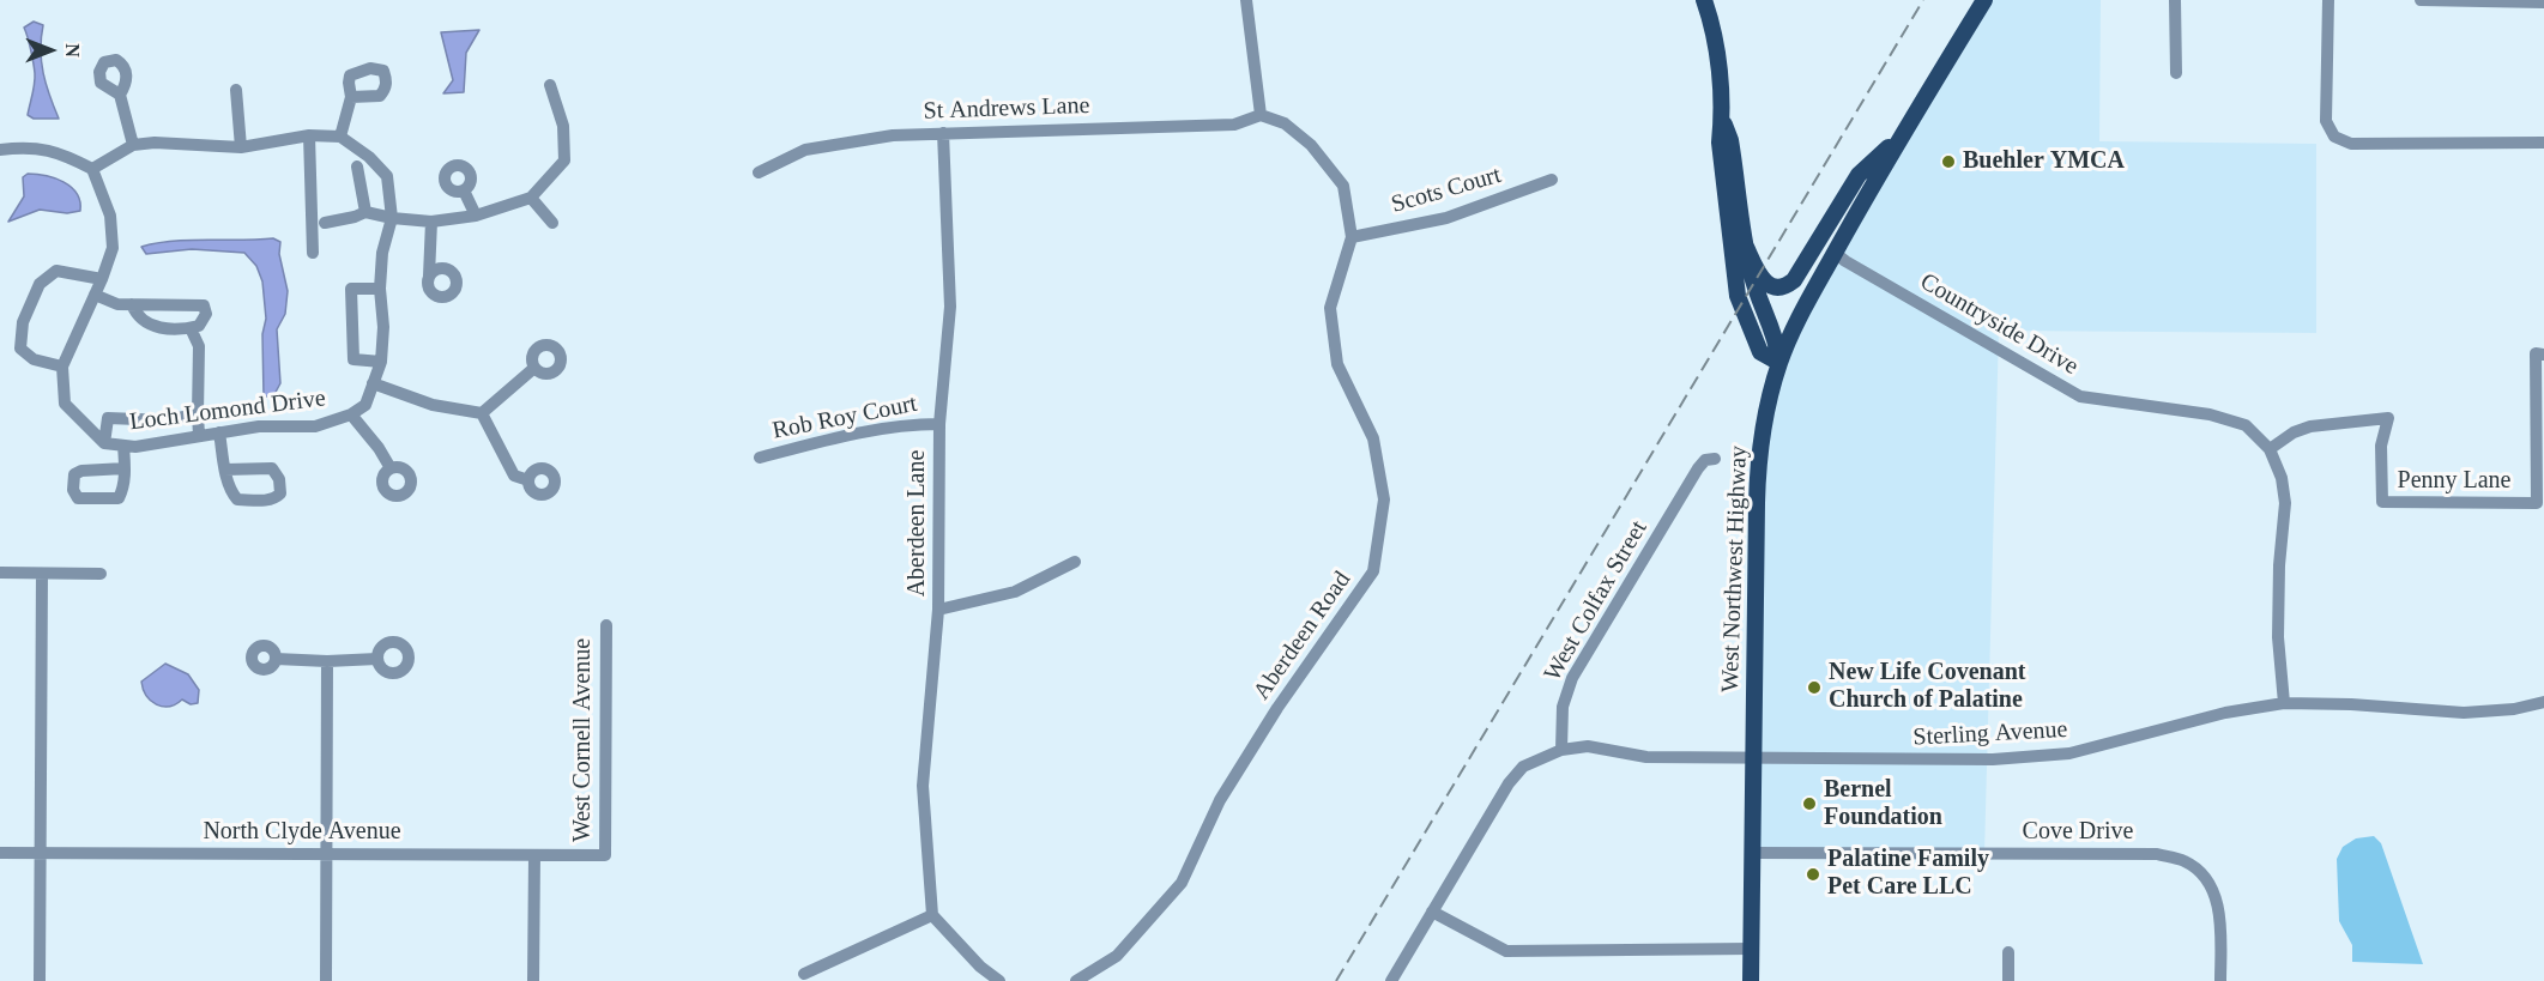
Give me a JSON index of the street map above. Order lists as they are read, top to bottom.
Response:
{
  "streets": {
    "main road": ["West Northwest Highway"],
    "street": [
      "St Andrews Lane",
      "Scots Court",
      "Countryside Drive",
      "Loch Lomond Drive",
      "Rob Roy Court",
      "Penny Lane",
      "Aberdeen Lane",
      "West Colfax Street",
      "Aberdeen Road",
      "Sterling Avenue",
      "West Cornell Avenue",
      "North Clyde Avenue",
      "Cove Drive"
    ]
  },
  "crossings": [
    ["St Andrews Lane", "Aberdeen Lane"],
    ["St Andrews Lane", "Aberdeen Road"],
    ["Scots Court", "Aberdeen Road"],
    ["Countryside Drive", "Penny Lane"],
    ["Countryside Drive", "West Northwest Highway"],
    ["Countryside Drive", "Sterling Avenue"],
    ["Rob Roy Court", "Aberdeen Lane"],
    ["West Northwest Highway", "Sterling Avenue"],
    ["West Northwest Highway", "Cove Drive"],
    ["West Colfax Street", "Sterling Avenue"],
    ["West Cornell Avenue", "North Clyde Avenue"]
  ],
  "places": [
    "Buehler YMCA",
    "New Life Covenant Church of Palatine",
    "Bernel Foundation",
    "Palatine Family Pet Care LLC"
  ],
  "north": "right"
}
